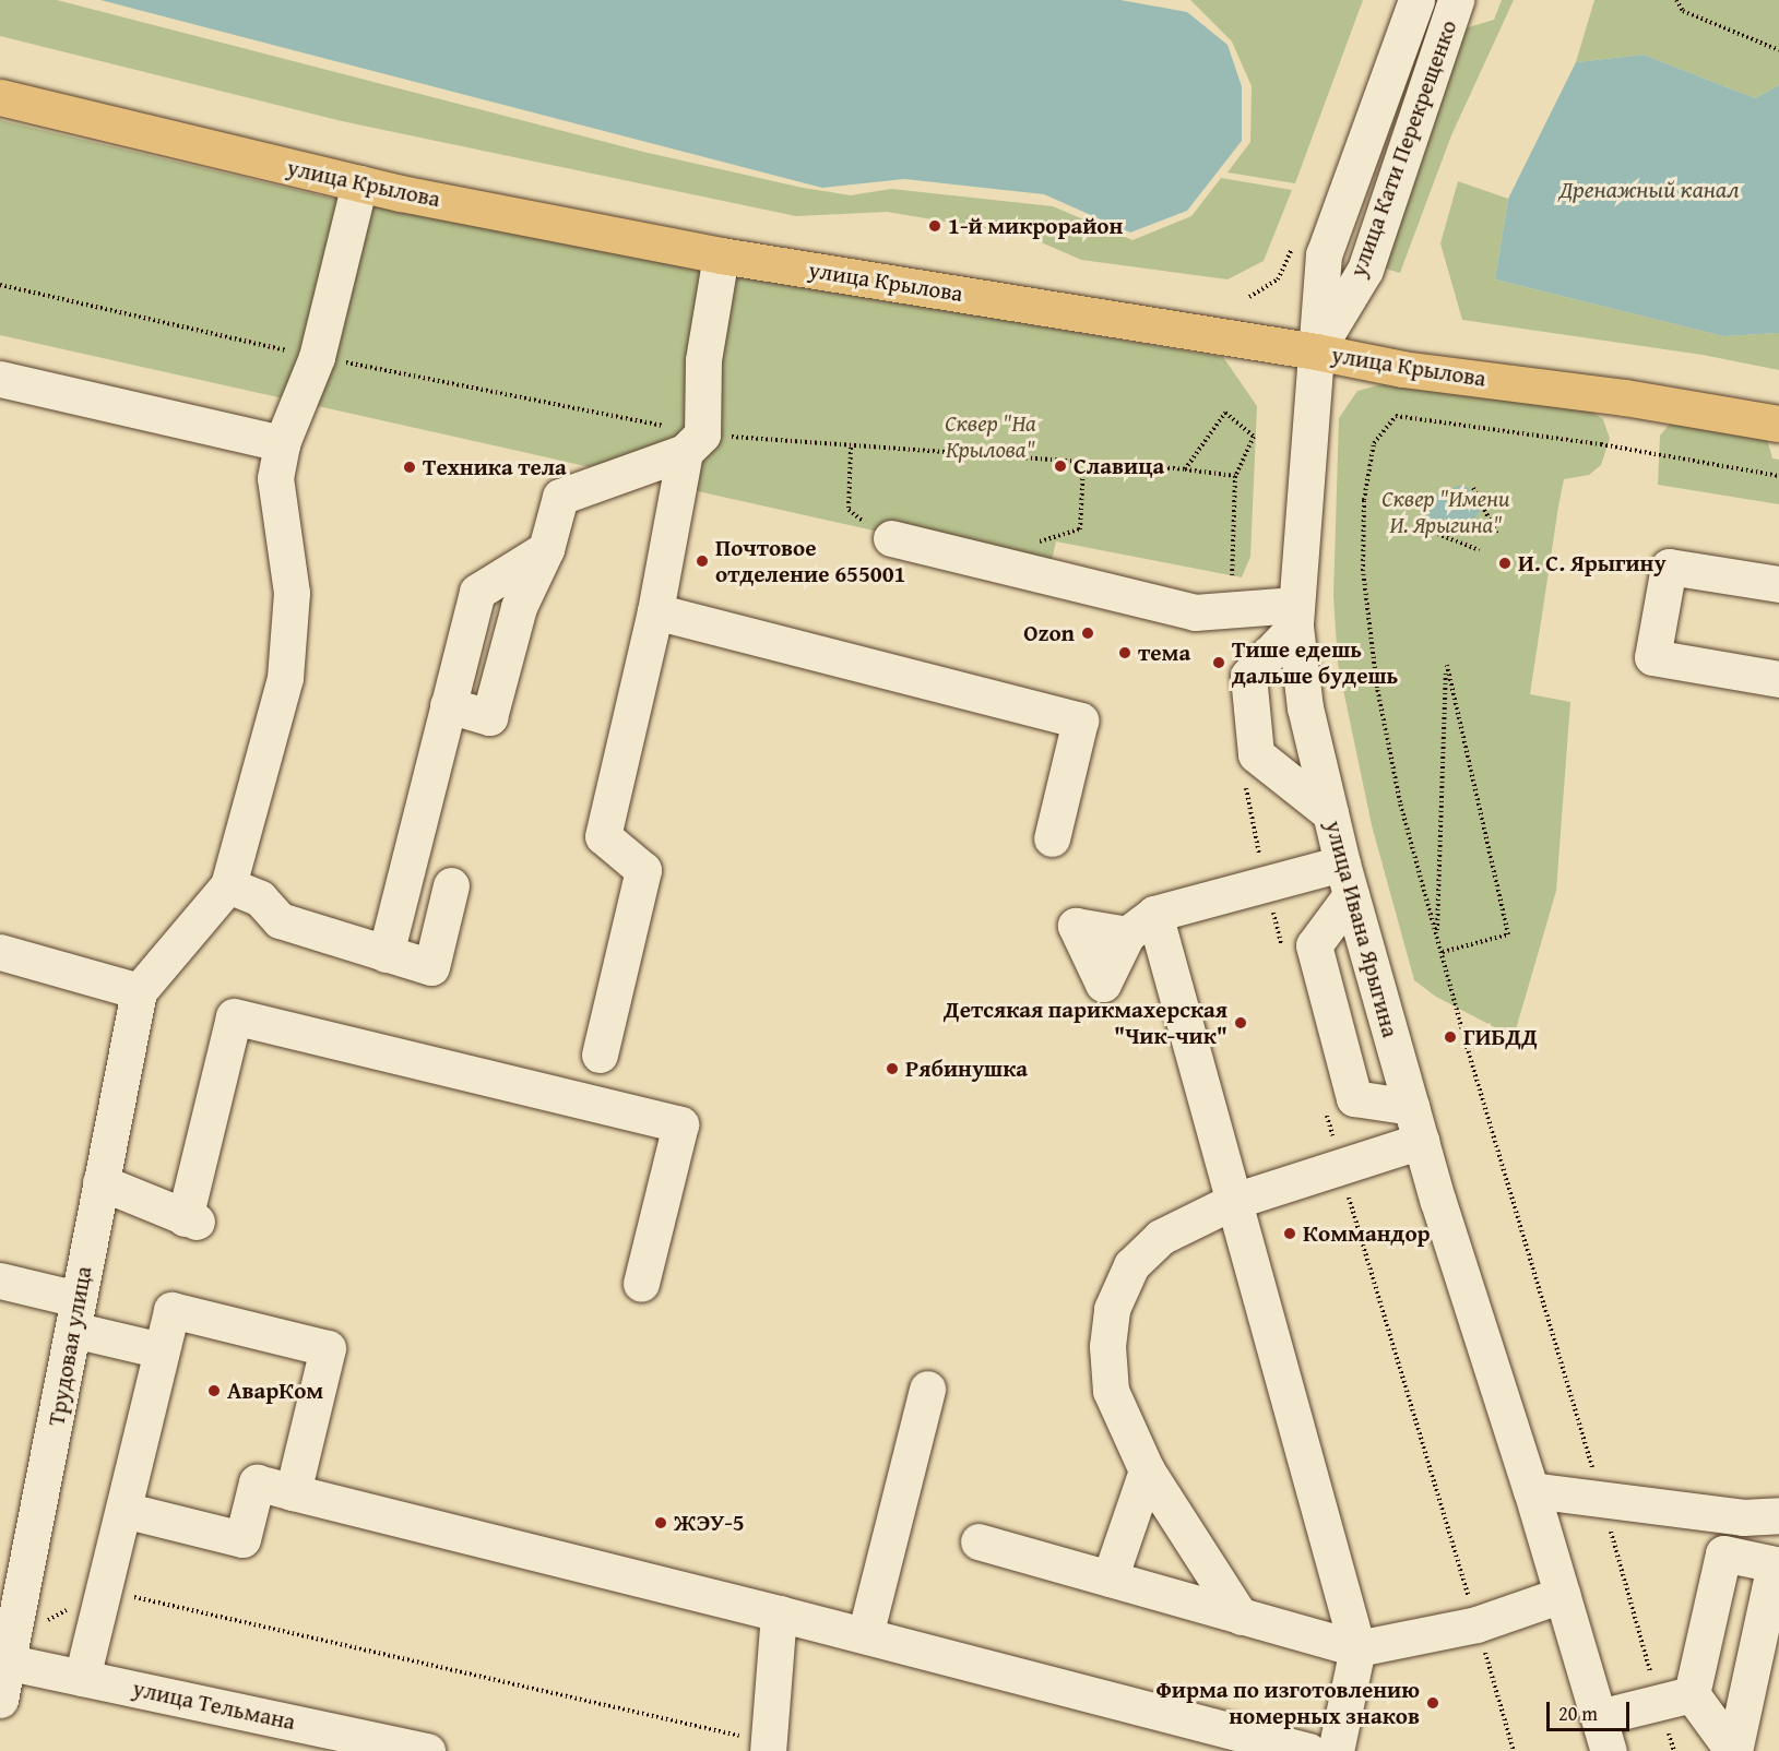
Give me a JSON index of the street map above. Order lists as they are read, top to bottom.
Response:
{
  "streets": {
    "main road": ["улица Крылова"],
    "street": [
      "улица Кати Перекрещенко",
      "улица Ивана Ярыгина",
      "Трудовая улица",
      "улица Тельмана"
    ]
  },
  "crossings": [
    ["улица Кати Перекрещенко", "улица Крылова"],
    ["улица Кати Перекрещенко", "улица Ивана Ярыгина"],
    ["улица Крылова", "улица Ивана Ярыгина"],
    ["Трудовая улица", "улица Тельмана"]
  ],
  "water": ["Дренажный канал"],
  "parks": ["Сквер \"На Крылова\"", "Сквер \"Имени И. Ярыгина\""],
  "places": [
    "1-й микрорайон",
    "Славица",
    "Техника тела",
    "Почтовое отделение 655001",
    "И. С. Ярыгину",
    "Ozon",
    "тема",
    "Тише едешь дальше будешь",
    "Детсякая парикмахерская \"Чик-чик\"",
    "ГИБДД",
    "Рябинушка",
    "Коммандор",
    "АварКом",
    "ЖЭУ-5",
    "Фирма по изготовлению номерных знаков"
  ],
  "scale_bar": "20 m"
}
